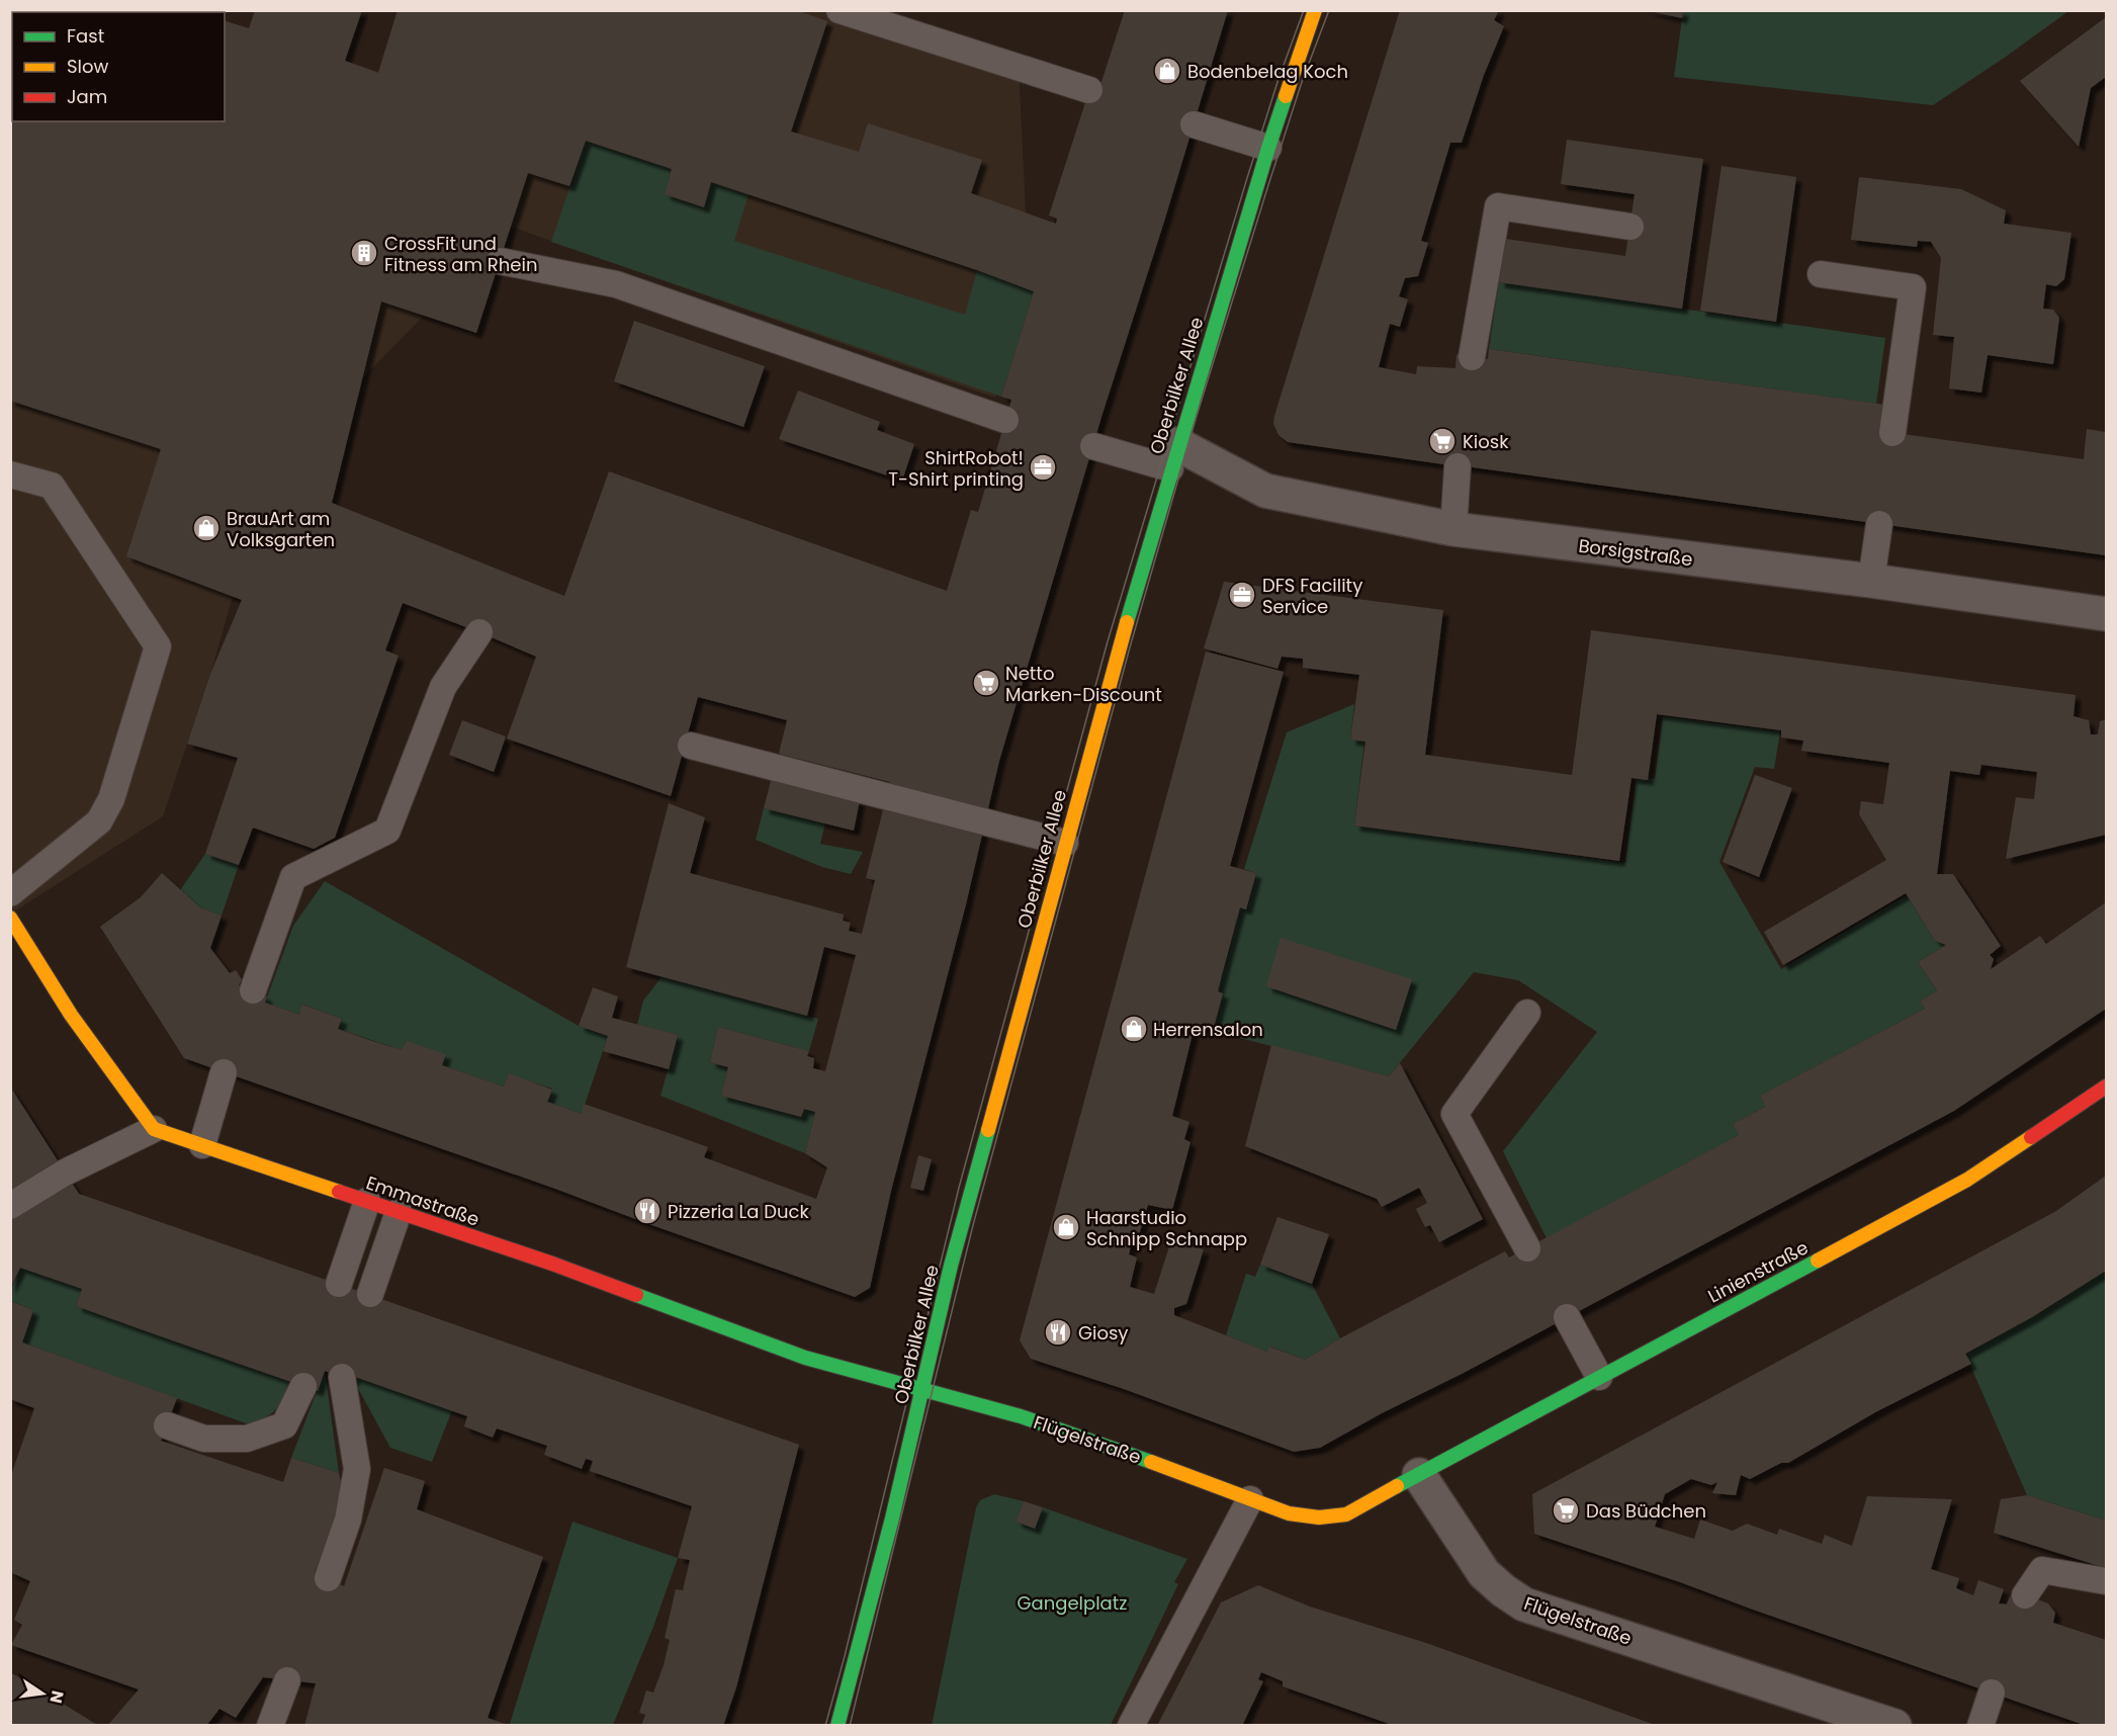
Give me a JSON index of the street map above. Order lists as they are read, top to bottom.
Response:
{
  "streets": {
    "street": [
      "Oberbilker Allee",
      "Borsigstraße",
      "Emmastraße",
      "Linienstraße",
      "Flügelstraße"
    ]
  },
  "crossings": [
    ["Oberbilker Allee", "Borsigstraße"],
    ["Oberbilker Allee", "Emmastraße"],
    ["Oberbilker Allee", "Flügelstraße"],
    ["Emmastraße", "Flügelstraße"],
    ["Linienstraße", "Flügelstraße"]
  ],
  "parks": ["Gangelplatz"],
  "places": {
    "shop": [
      "Bodenbelag Koch",
      "BrauArt am Volksgarten",
      "Herrensalon",
      "Haarstudio Schnipp Schnapp"
    ],
    "building": ["CrossFit und Fitness am Rhein"],
    "supermarket": ["Kiosk", "Netto Marken-Discount", "Das Büdchen"],
    "office": ["ShirtRobot! T-Shirt printing", "DFS Facility Service"],
    "restaurant": ["Pizzeria La Duck", "Giosy"]
  },
  "legend": ["Fast", "Slow", "Jam"],
  "north": "right"
}
